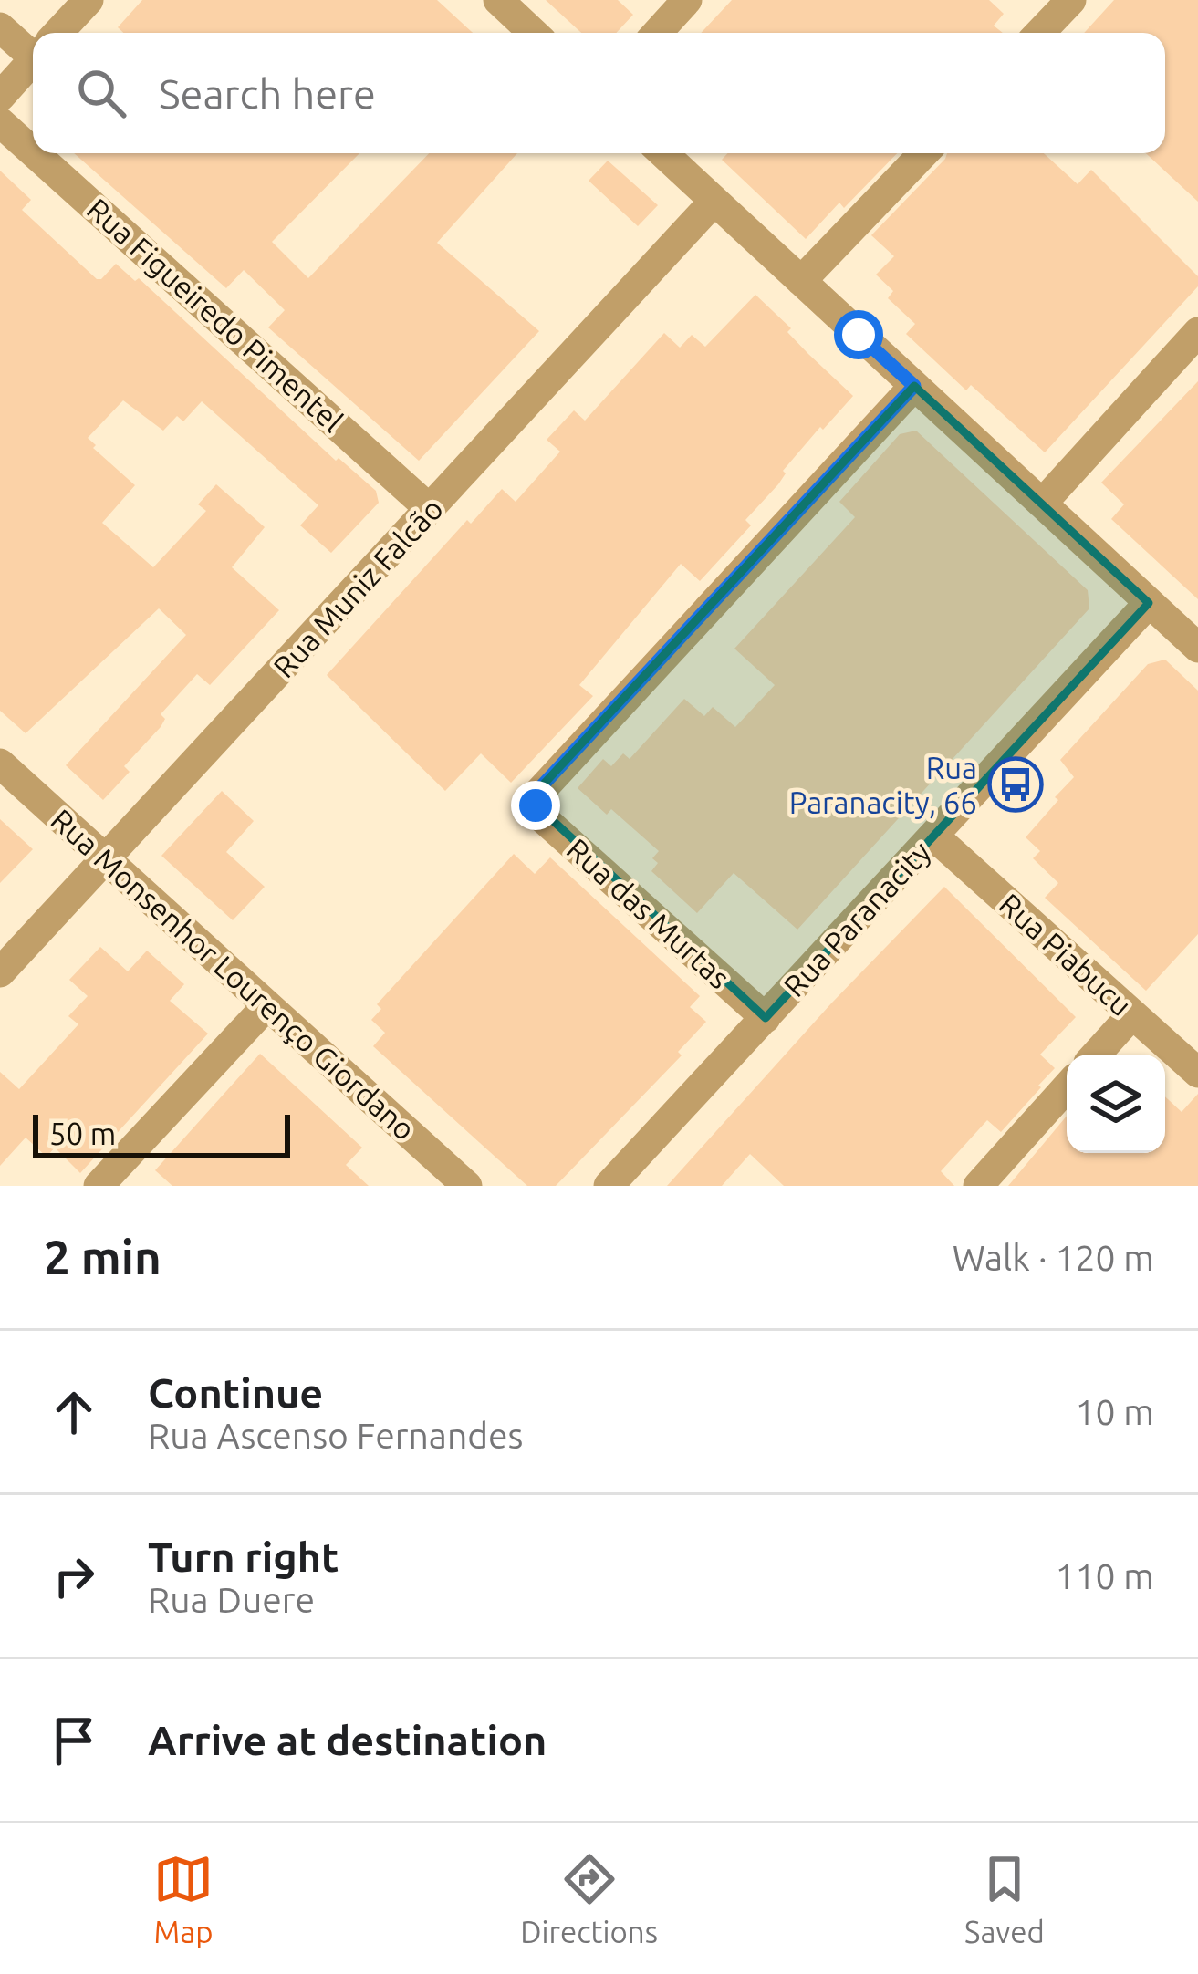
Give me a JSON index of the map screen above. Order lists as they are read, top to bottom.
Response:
{
  "streets": {
    "street": [
      "Rua Figueiredo Pimentel",
      "Rua Muniz Falcão",
      "Rua das Murtas",
      "Rua Paranacity",
      "Rua Piabucu",
      "Rua Monsenhor Lourenço Giordano"
    ]
  },
  "crossings": [
    ["Rua Figueiredo Pimentel", "Rua Muniz Falcão"],
    ["Rua Muniz Falcão", "Rua Monsenhor Lourenço Giordano"],
    ["Rua das Murtas", "Rua Paranacity"],
    ["Rua Paranacity", "Rua Piabucu"]
  ],
  "places": {
    "bus stop": ["Rua Paranacity, 66"]
  },
  "scale_bar": "50 m",
  "page": {
    "search": "Search here",
    "scale": "50 m",
    "heading": ["2 min", "Walk · 120 m"],
    "list": [
      ["Continue", "Rua Ascenso Fernandes", "10 m"],
      ["Turn right", "Rua Duere", "110 m"],
      "Arrive at destination"
    ],
    "nav": ["Map", "Directions", "Saved"]
  }
}
